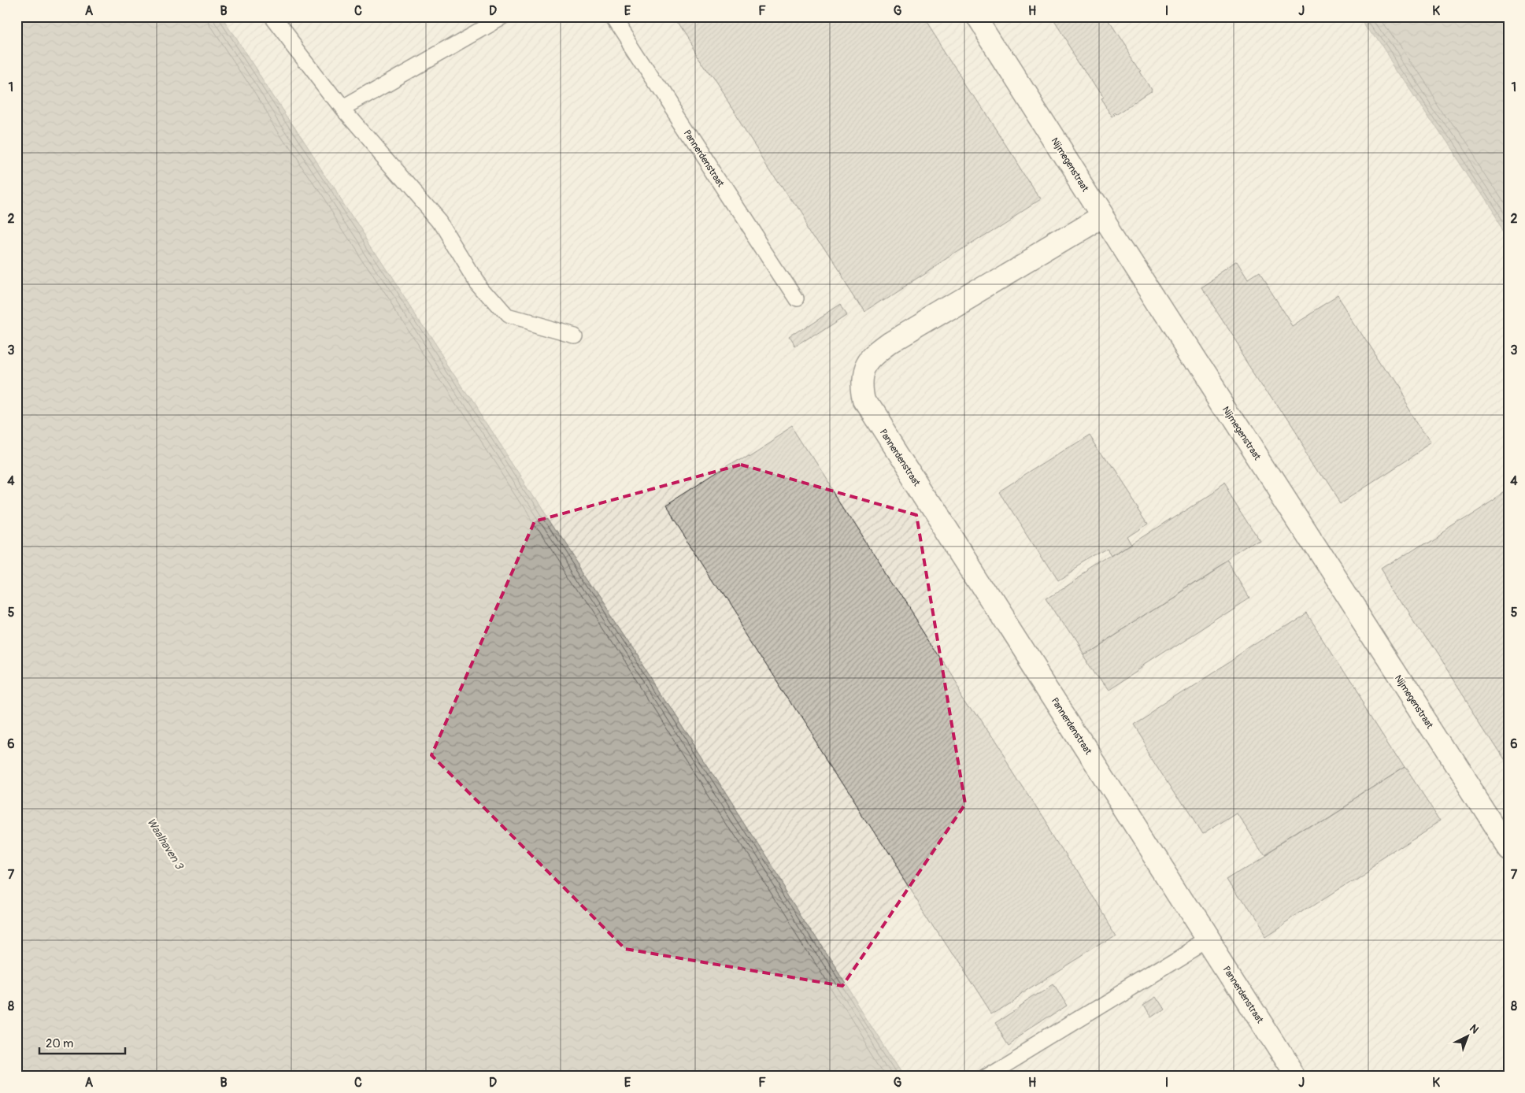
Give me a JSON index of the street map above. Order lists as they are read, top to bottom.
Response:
{
  "streets": {
    "street": ["Pannerdenstraat", "Nijmegenstraat"]
  },
  "crossings": [
    ["Pannerdenstraat", "Nijmegenstraat"]
  ],
  "water": ["Waalhaven 3"],
  "scale_bar": "20 m",
  "north": "top right",
  "grid": {
    "columns": [
      "A",
      "B",
      "C",
      "D",
      "E",
      "F",
      "G",
      "H",
      "I",
      "J",
      "K"
    ],
    "rows": [
      "1",
      "2",
      "3",
      "4",
      "5",
      "6",
      "7",
      "8"
    ]
  }
}
